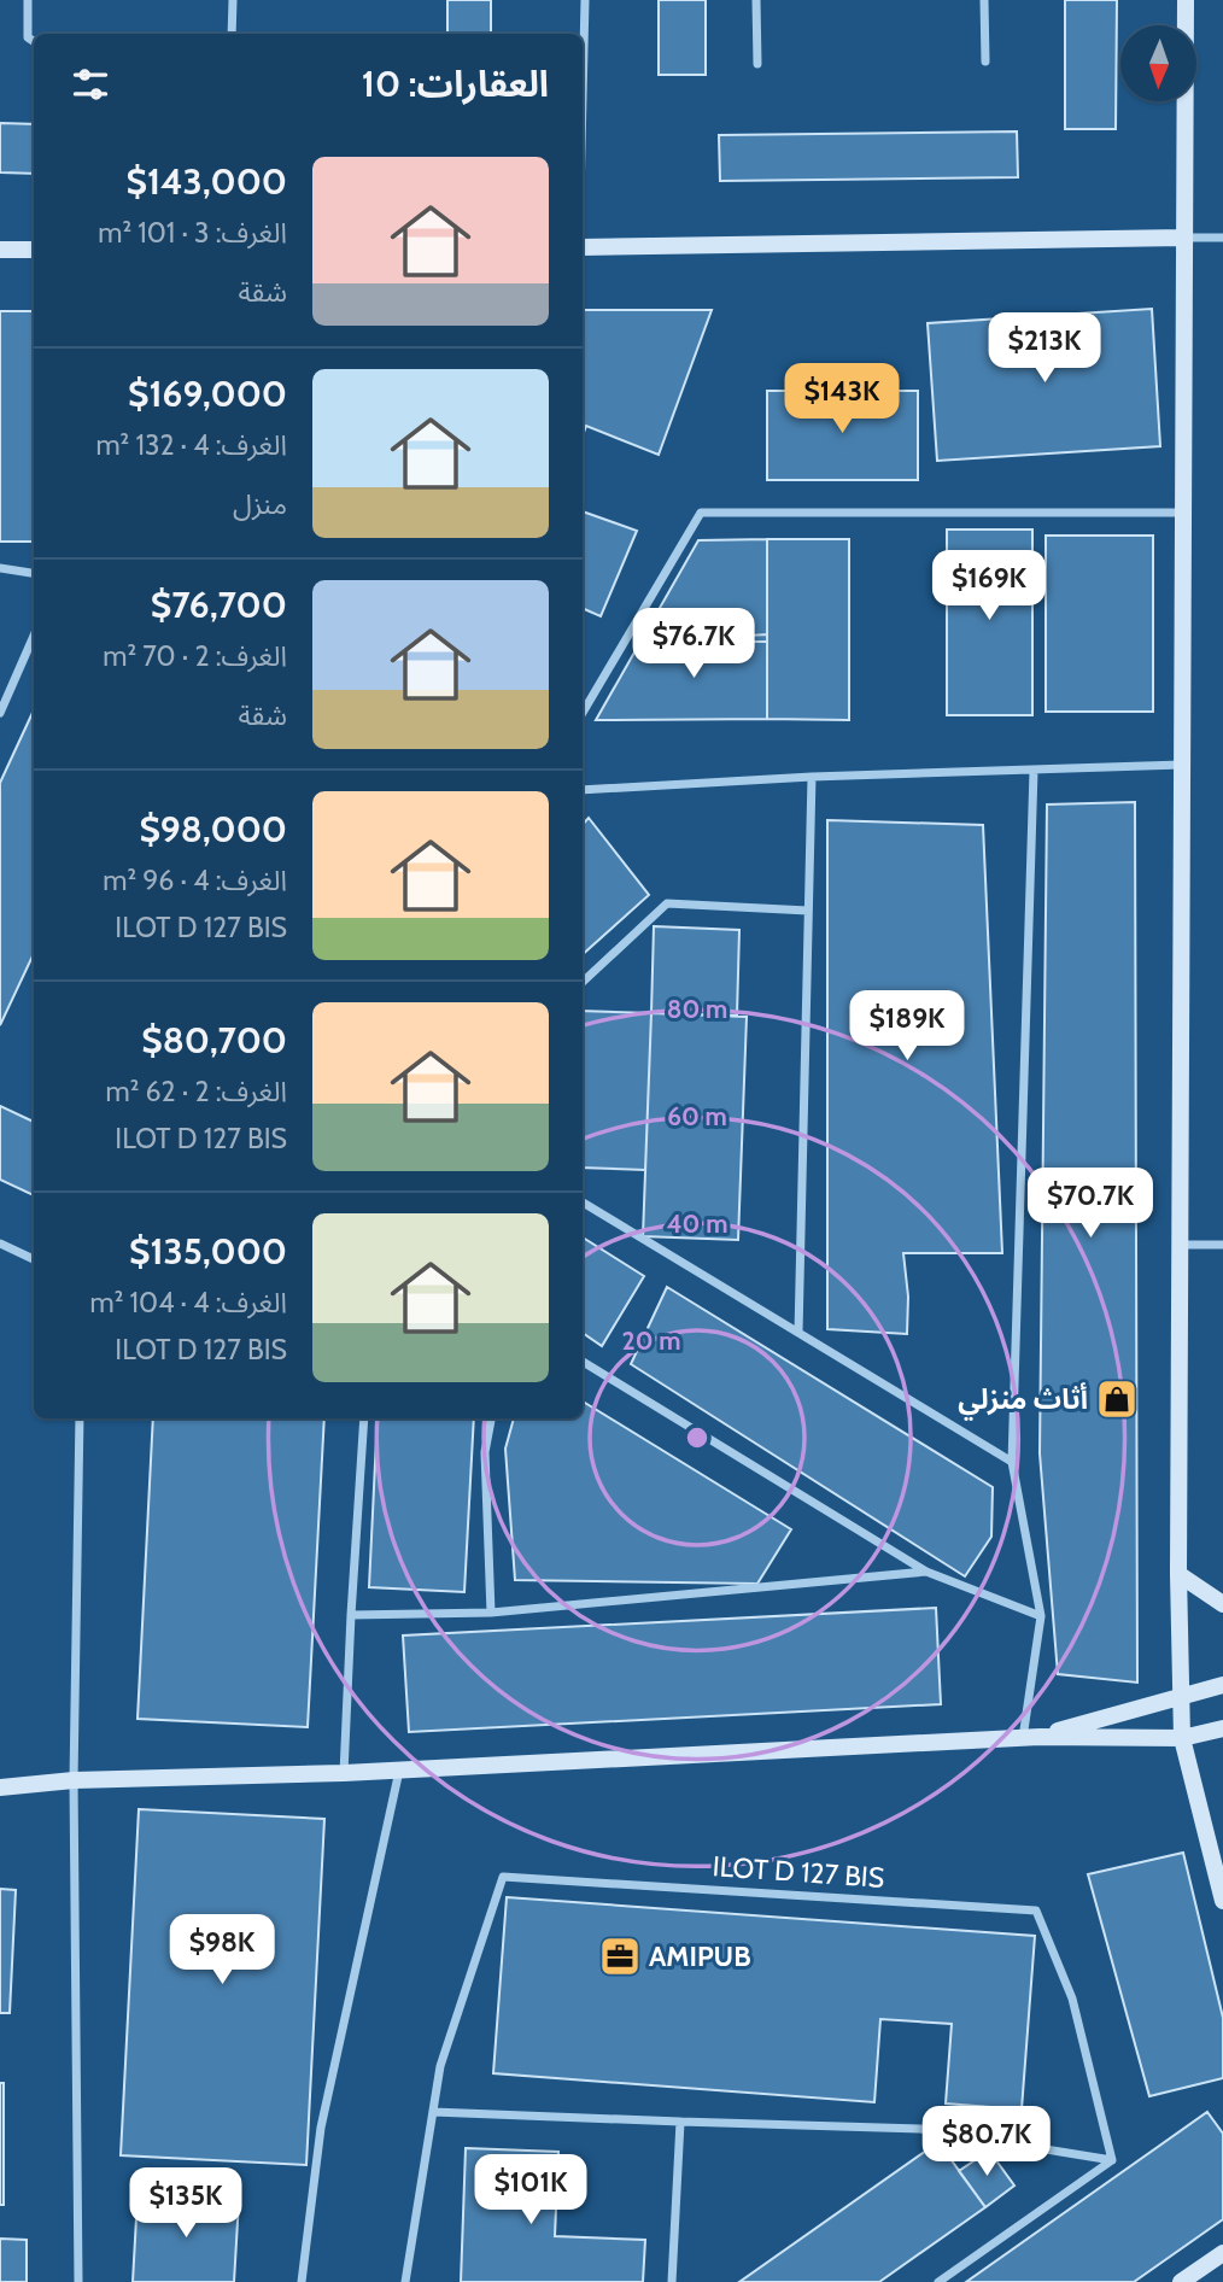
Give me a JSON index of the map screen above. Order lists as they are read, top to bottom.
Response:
{
  "streets": {
    "street": ["ILOT D 127 BIS"]
  },
  "places": {
    "shop": ["أثاث منزلي"],
    "office": ["AMIPUB"]
  },
  "north": "bottom",
  "page": {
    "heading": "العقارات: 10",
    "list": [
      {
        "name": "$143,000",
        "note": "الغرف: 3 · 101 m² · شقة"
      },
      {
        "name": "$169,000",
        "note": "الغرف: 4 · 132 m² · منزل"
      },
      {
        "name": "$76,700",
        "note": "الغرف: 2 · 70 m² · شقة"
      },
      {
        "name": "$98,000",
        "note": "الغرف: 4 · 96 m² · ILOT D 127 BIS"
      },
      {
        "name": "$80,700",
        "note": "الغرف: 2 · 62 m² · ILOT D 127 BIS"
      },
      {
        "name": "$135,000",
        "note": "الغرف: 4 · 104 m² · ILOT D 127 BIS"
      }
    ],
    "price": [
      "$213K",
      "$143K",
      "$169K",
      "$76.7K",
      "$189K",
      "$70.7K",
      "$98K",
      "$80.7K",
      "$101K",
      "$135K"
    ]
  },
  "rings": [
    "80 m",
    "60 m",
    "40 m",
    "20 m"
  ]
}
